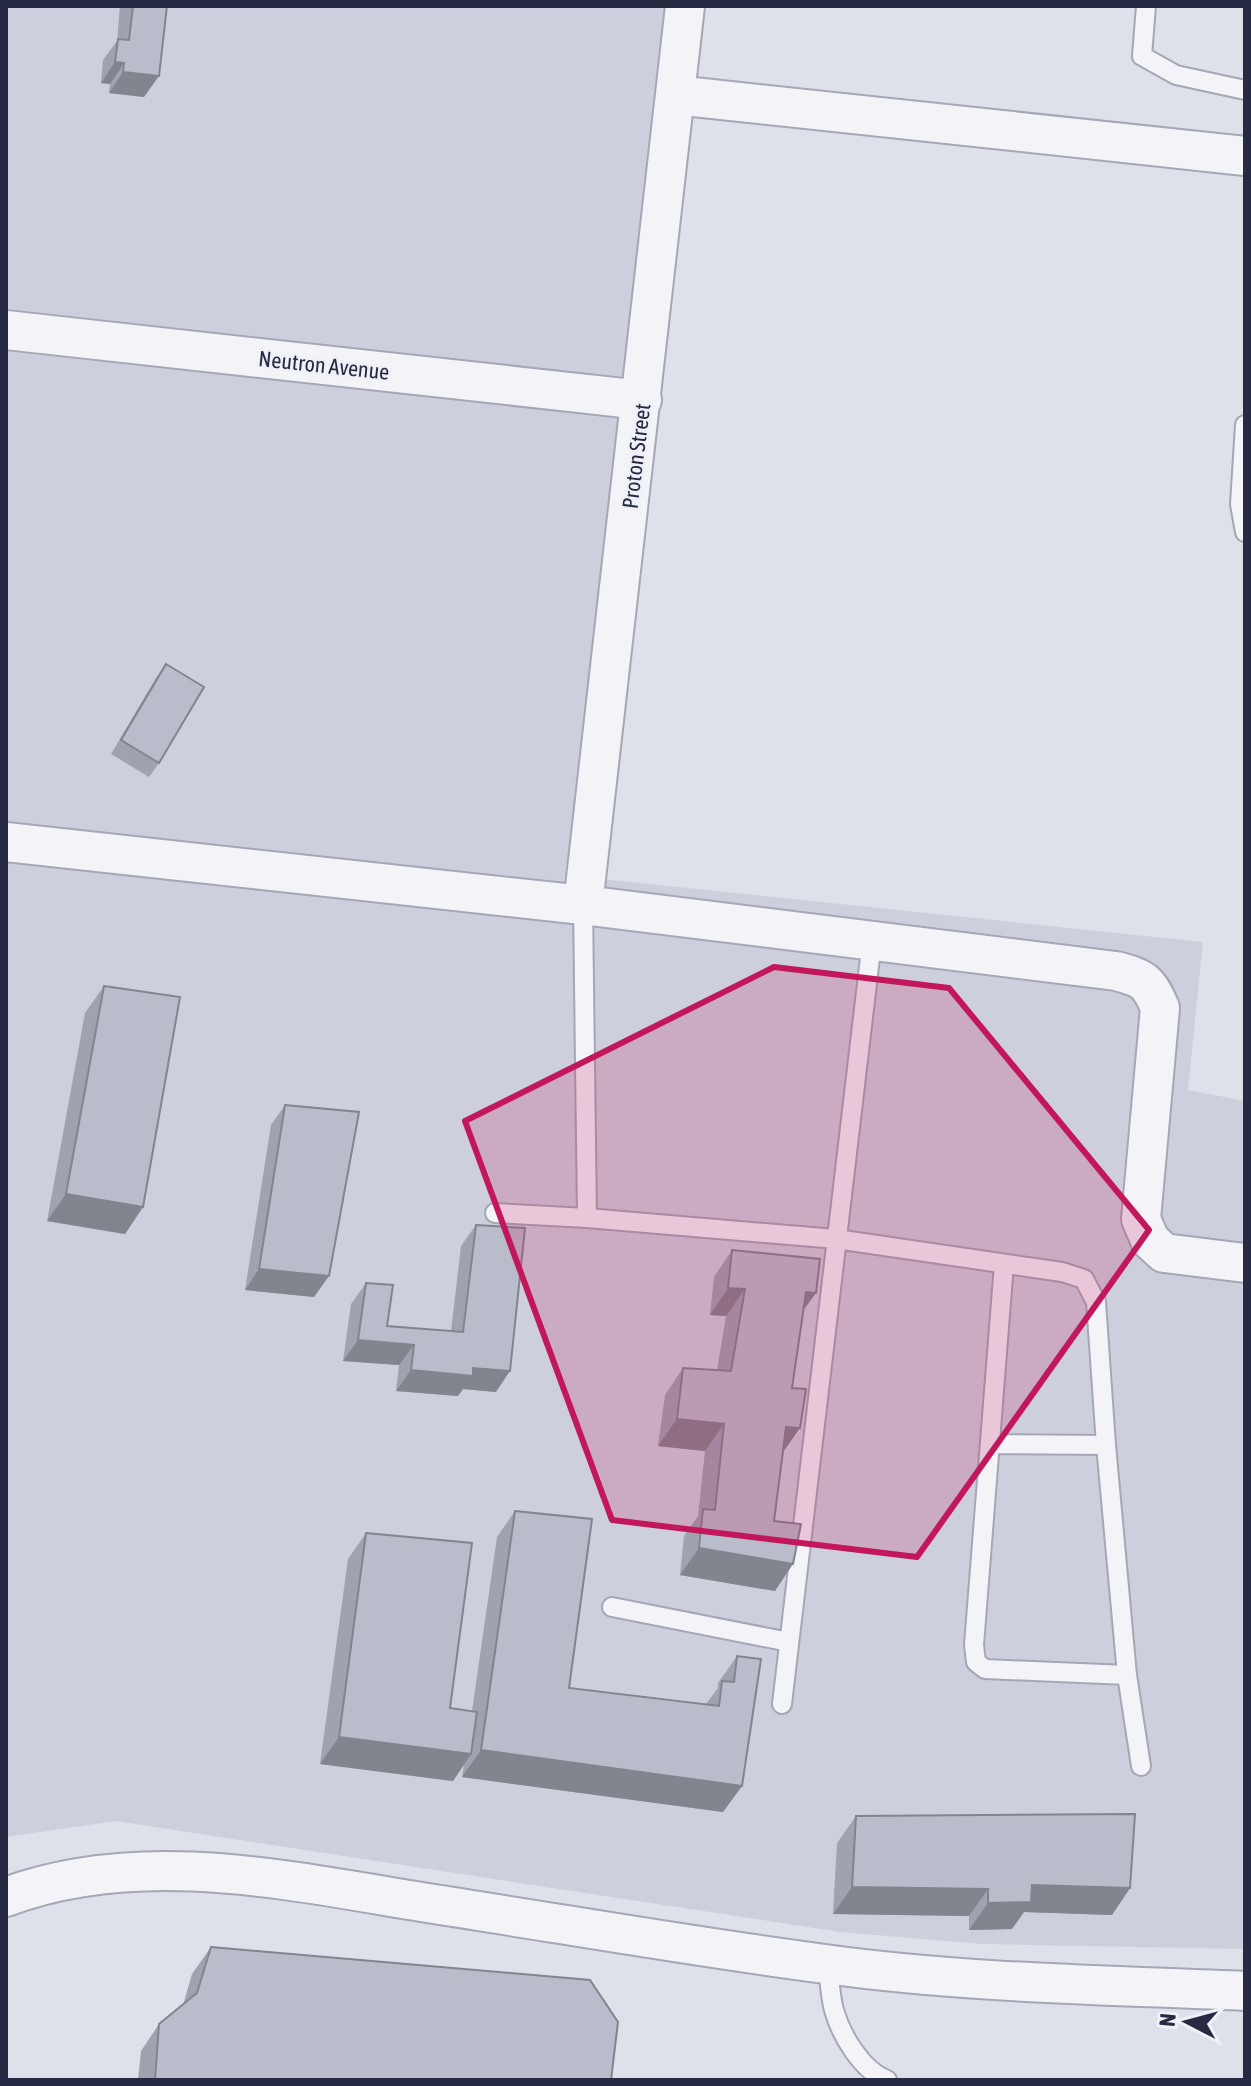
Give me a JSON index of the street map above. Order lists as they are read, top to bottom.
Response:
{
  "streets": {
    "street": ["Neutron Avenue", "Proton Street"]
  },
  "crossings": [
    ["Neutron Avenue", "Proton Street"]
  ],
  "north": "left"
}
